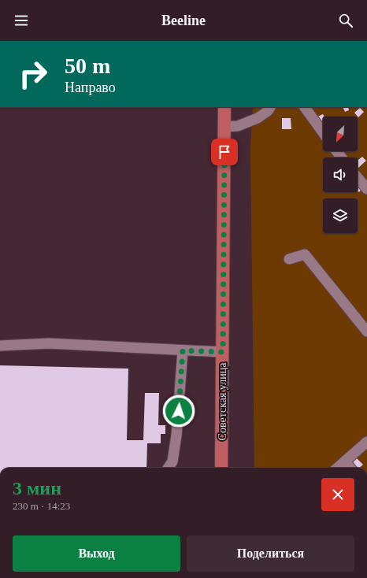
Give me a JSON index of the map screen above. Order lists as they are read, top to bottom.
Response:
{
  "streets": {
    "main road": ["Советская улица"]
  },
  "north": "bottom left",
  "page": {
    "header": "Beeline",
    "turn": ["50 m", "Направо"],
    "heading": ["3 мин", "230 m · 14:23"],
    "buttons": ["Выход", "Поделиться"]
  }
}
